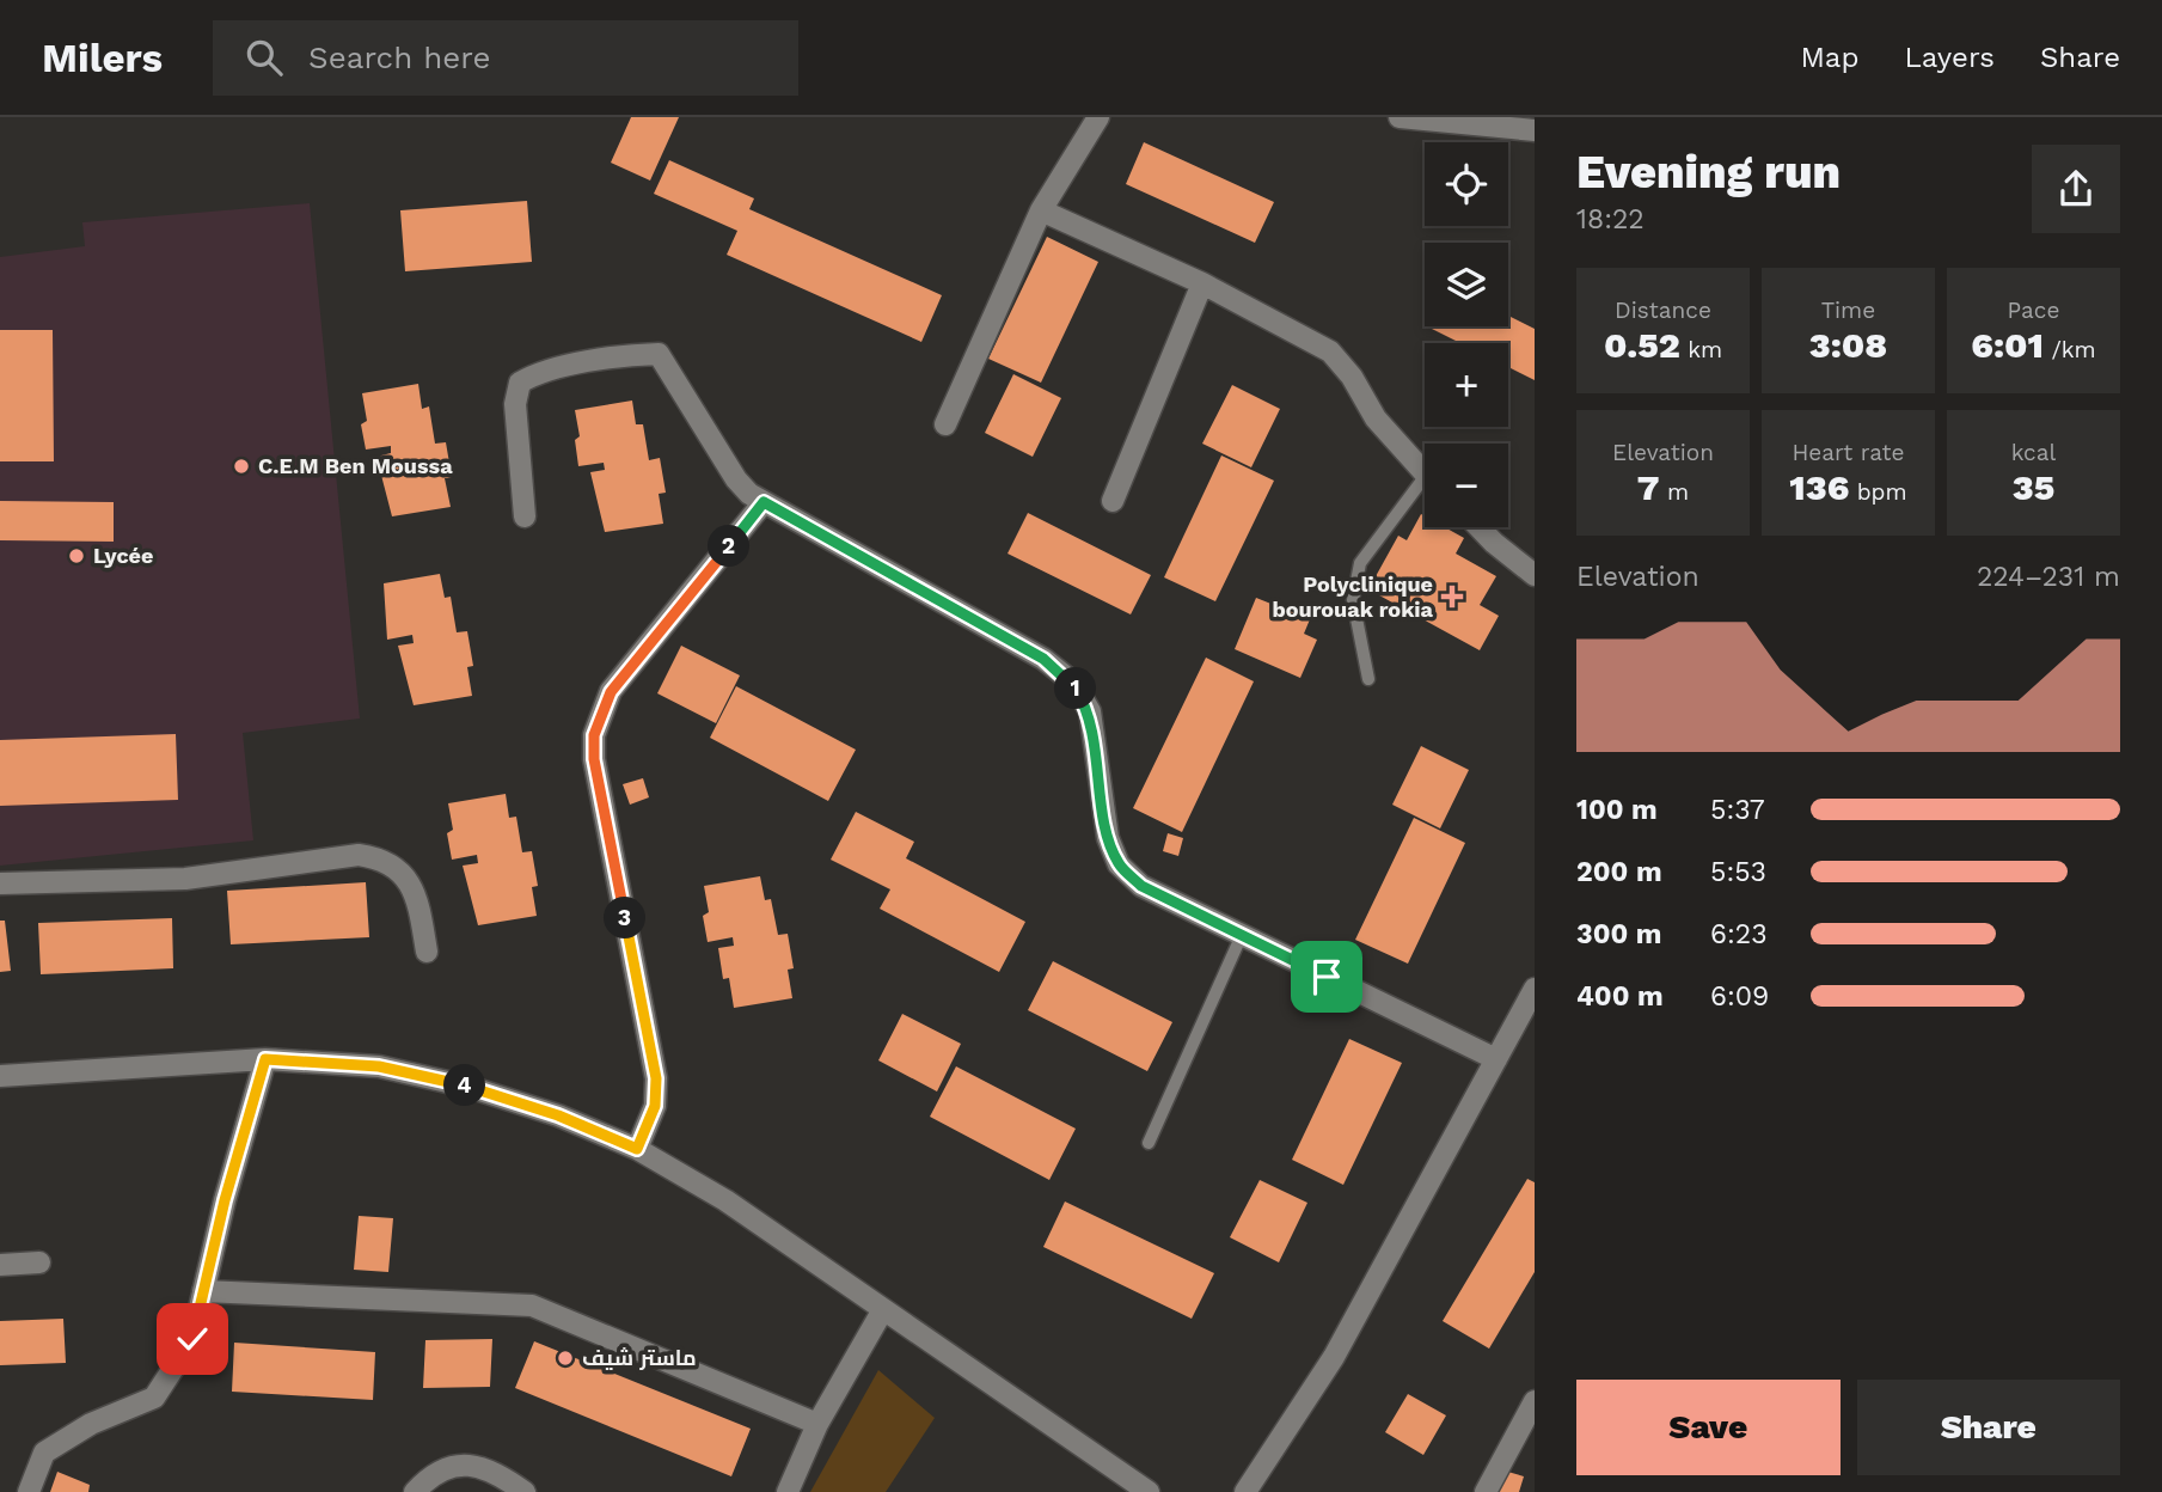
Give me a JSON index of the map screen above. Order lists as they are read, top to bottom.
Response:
{
  "places": {
    "other": ["C.E.M Ben Moussa", "Lycée", "ماستر شيف"],
    "health": ["Polyclinique bourouak rokia"]
  },
  "page": {
    "header": "Milers",
    "search": "Search here",
    "nav": ["Map", "Layers", "Share"],
    "heading": ["Evening run", "18:22"],
    "map_buttons": ["+", "−"],
    "stats": [
      ["Distance", "0.52 km"],
      ["Time", "3:08"],
      ["Pace", "6:01 /km"],
      ["Elevation", "7 m"],
      ["Heart rate", "136 bpm"],
      ["kcal", "35"]
    ],
    "pins": [
      "2",
      "1",
      "3",
      "4"
    ],
    "chart": ["Elevation", "224–231 m"],
    "list": [
      {
        "name": "100 m",
        "note": "5:37"
      },
      {
        "name": "200 m",
        "note": "5:53"
      },
      {
        "name": "300 m",
        "note": "6:23"
      },
      {
        "name": "400 m",
        "note": "6:09"
      }
    ],
    "buttons": ["Save", "Share"]
  }
}
